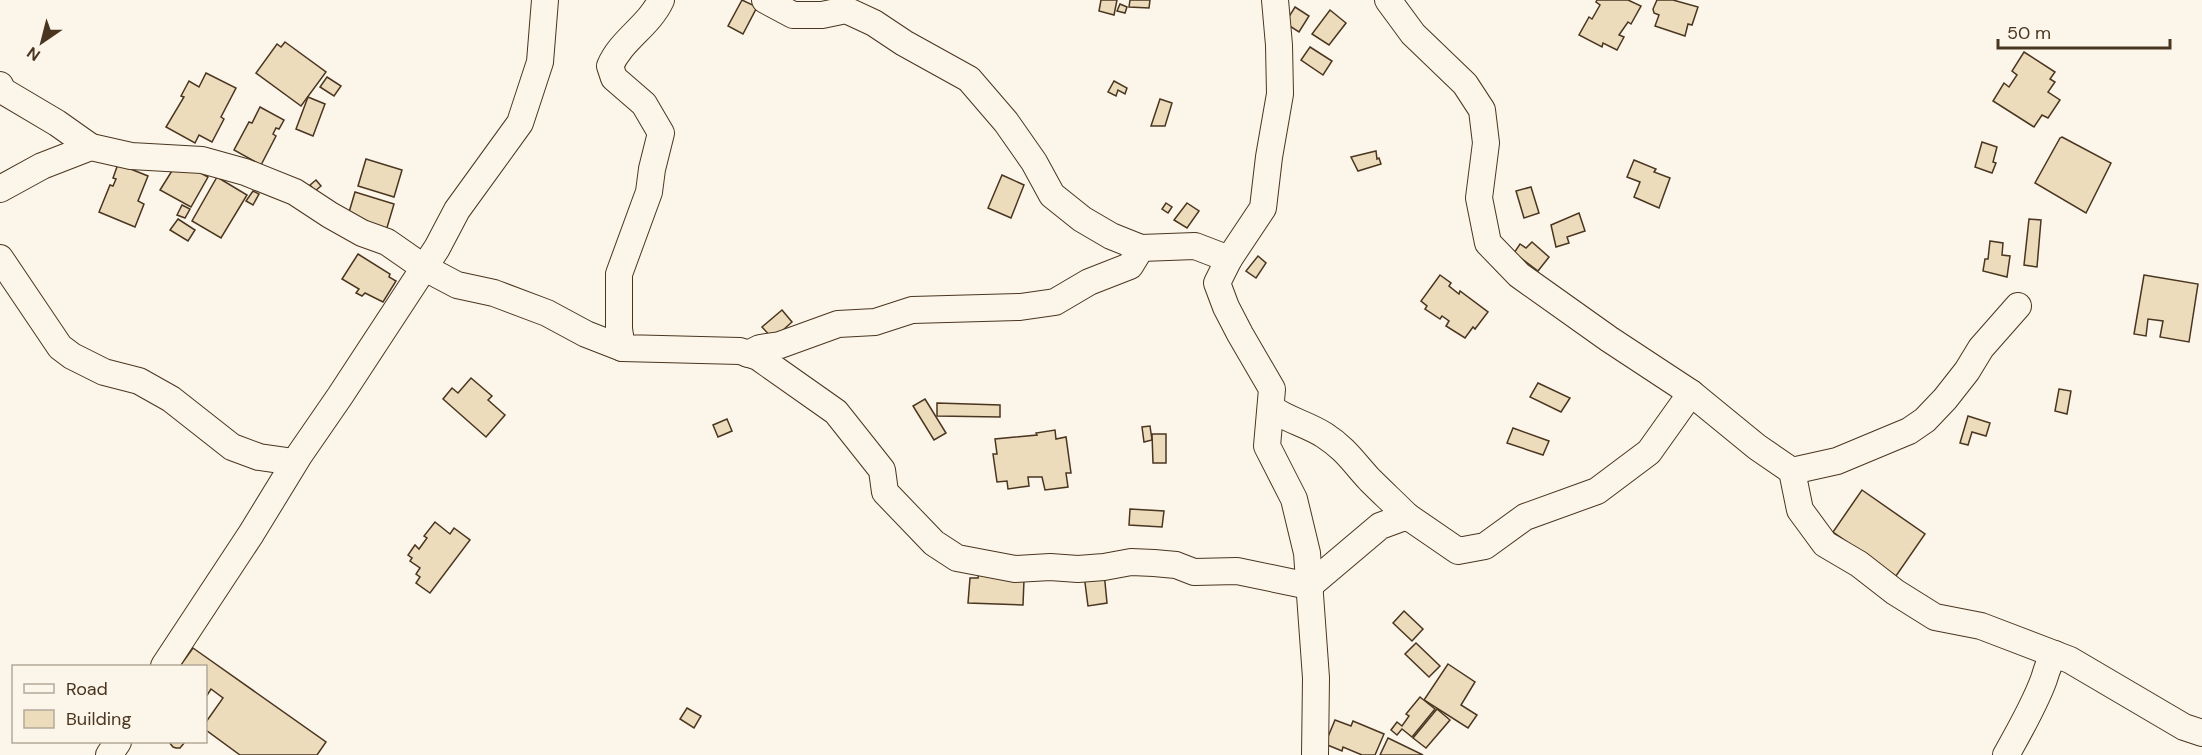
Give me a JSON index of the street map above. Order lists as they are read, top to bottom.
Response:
{
  "legend": ["Road", "Building"],
  "scale_bar": "50 m",
  "north": "bottom left"
}
